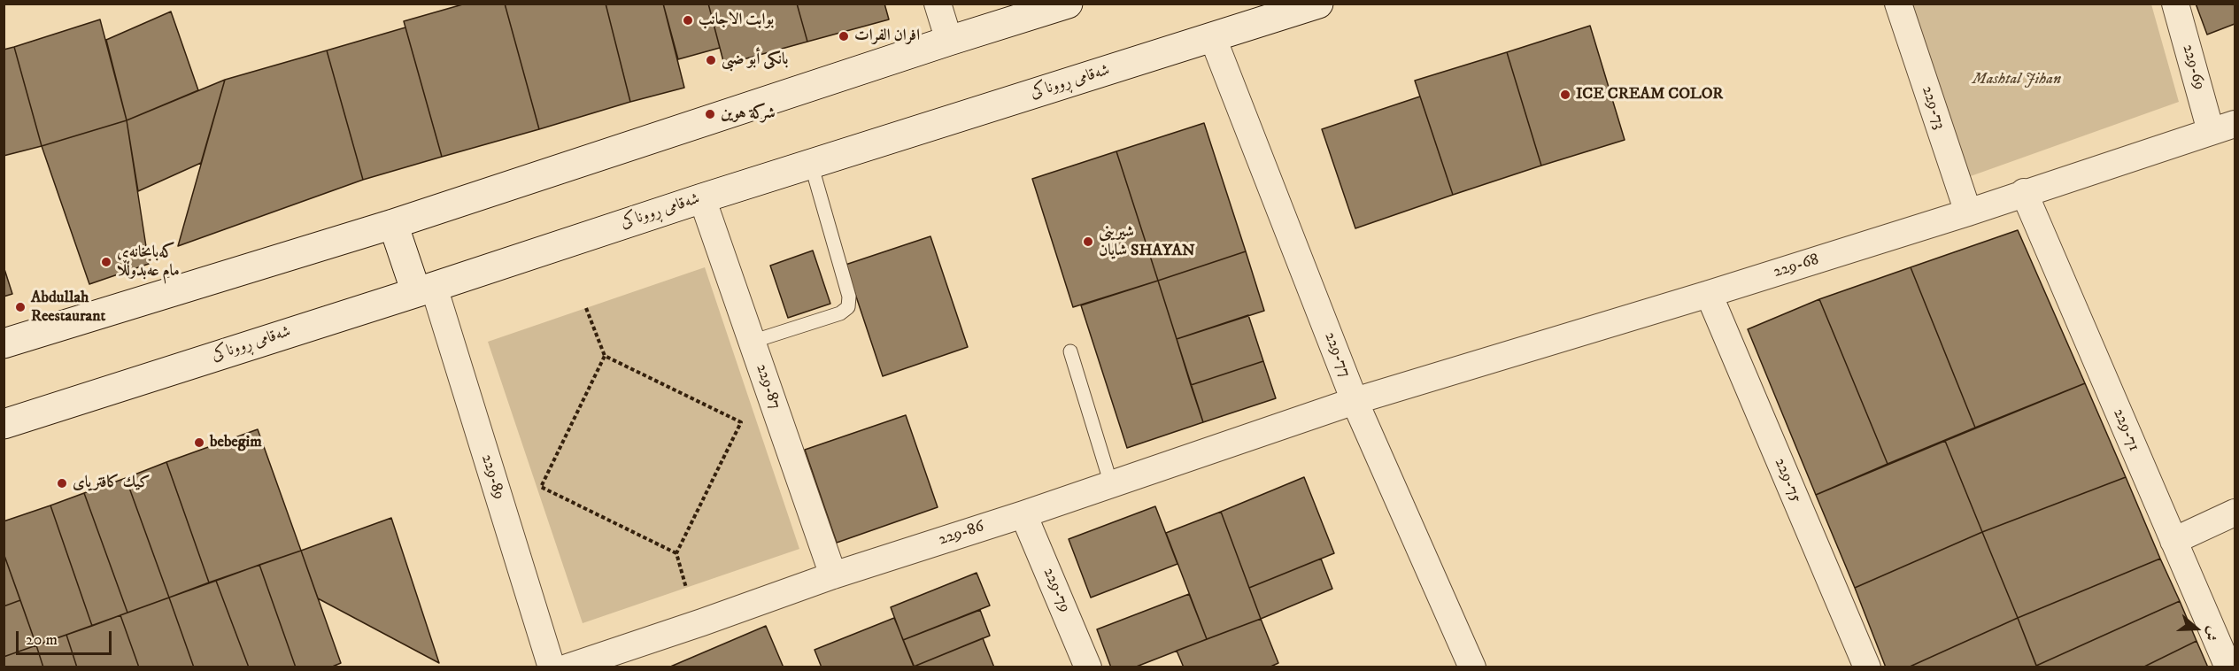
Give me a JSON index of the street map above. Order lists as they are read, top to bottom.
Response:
{
  "streets": {
    "main road": ["شەقامی ڕووناکی"],
    "street": [
      "229-69",
      "229-73",
      "229-68",
      "229-77",
      "229-87",
      "229-71",
      "229-89",
      "229-75",
      "229-86",
      "229-79"
    ]
  },
  "crossings": [
    ["229-69", "229-68"],
    ["شەقامی ڕووناکی", "229-77"],
    ["شەقامی ڕووناکی", "229-87"],
    ["شەقامی ڕووناکی", "229-89"],
    ["229-73", "229-68"],
    ["229-68", "229-77"],
    ["229-68", "229-71"],
    ["229-68", "229-75"],
    ["229-68", "229-86"],
    ["229-77", "229-86"],
    ["229-87", "229-86"],
    ["229-86", "229-79"]
  ],
  "parks": ["Mashtal Jihan"],
  "places": [
    "بوابت الاجانب",
    "افران الفرات",
    "بانكى أبو ضبى",
    "ICE CREAM COLOR",
    "شركة هوين",
    "شيرينى شايان SHAYAN",
    "کەبابخانەی مام عەبدوڵڵا",
    "Abdullah Reestaurant",
    "bebegim",
    "كيك كافترياى"
  ],
  "scale_bar": "20 m",
  "north": "right"
}
